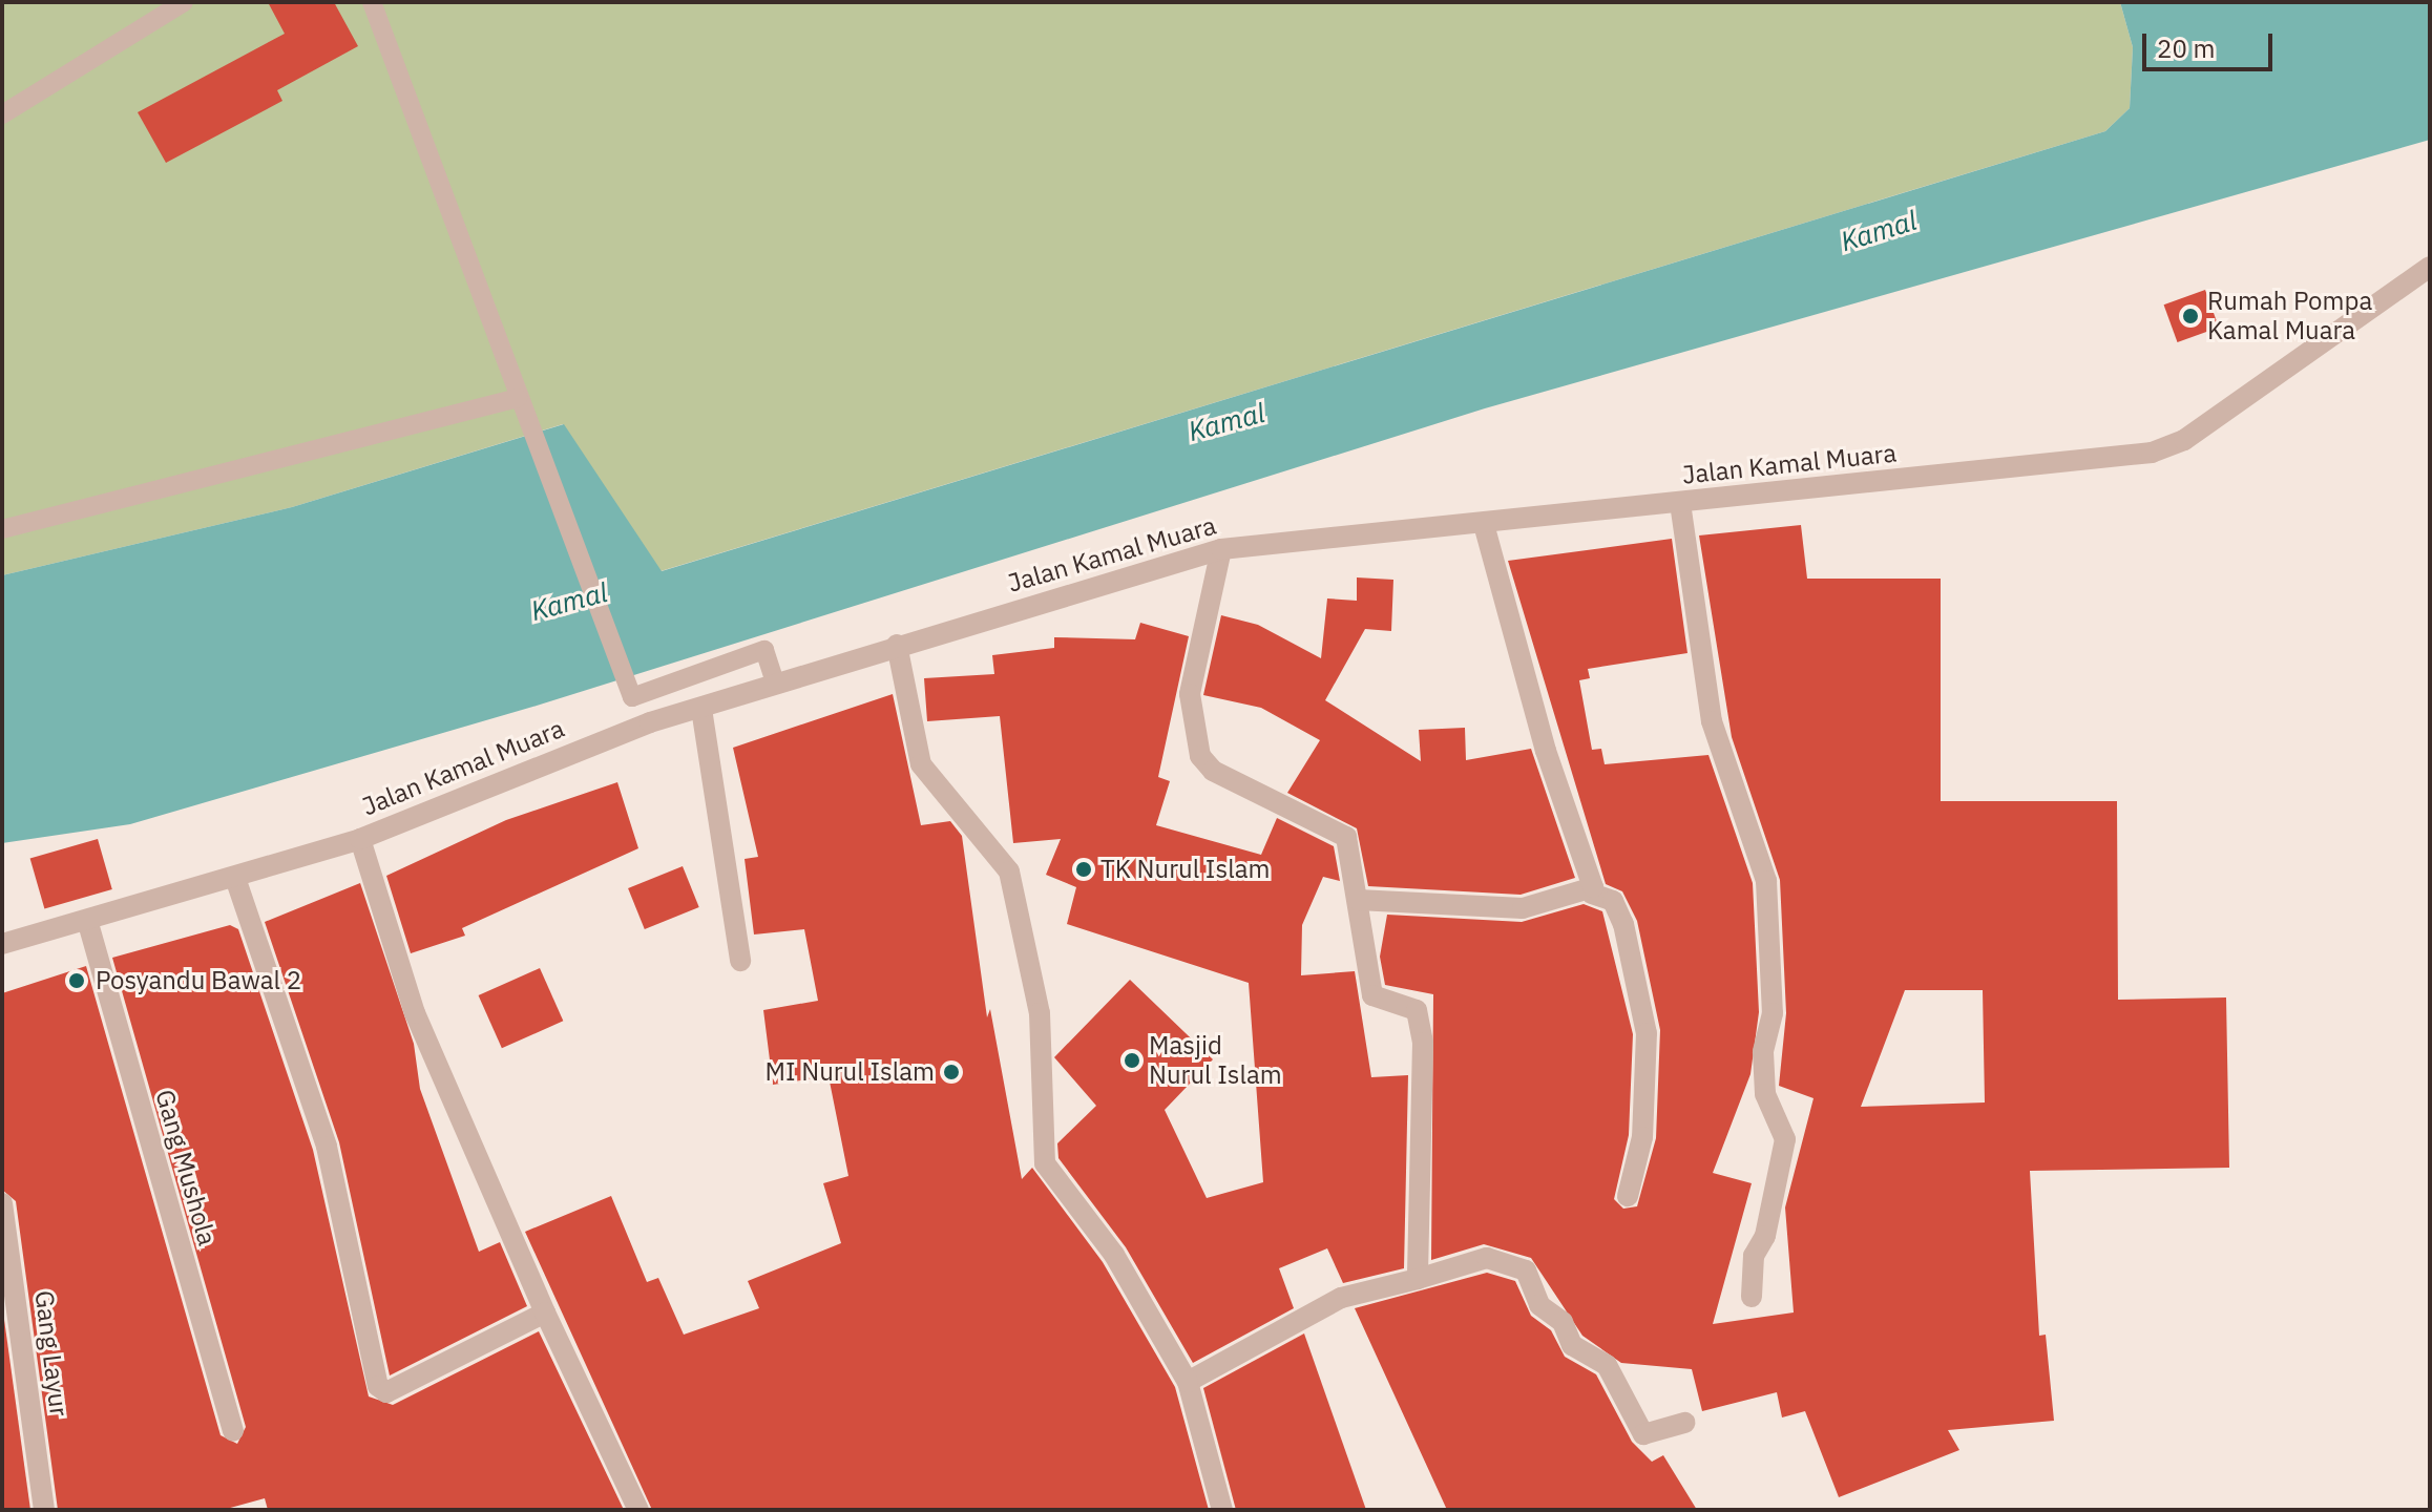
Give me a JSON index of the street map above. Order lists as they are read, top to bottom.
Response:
{
  "streets": {
    "street": ["Jalan Kamal Muara", "Gang Mushola", "Gang Layur"]
  },
  "crossings": [
    ["Jalan Kamal Muara", "Gang Mushola"]
  ],
  "water": ["Kamal"],
  "places": [
    "Rumah Pompa Kamal Muara",
    "TK Nurul Islam",
    "Posyandu Bawal 2",
    "Masjid Nurul Islam",
    "MI Nurul Islam"
  ],
  "scale_bar": "20 m"
}
